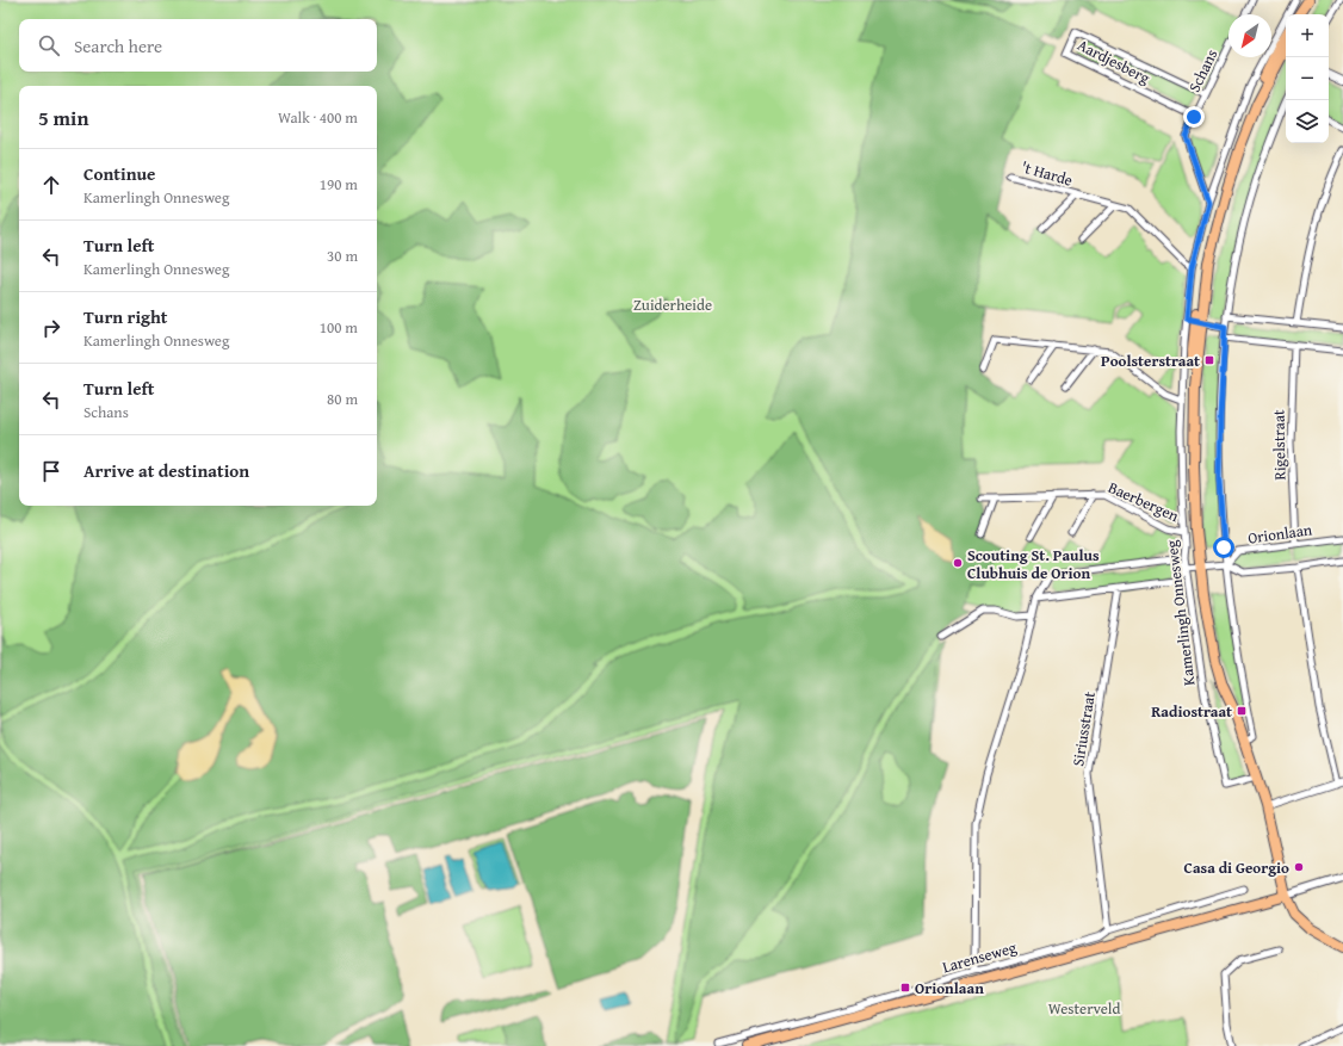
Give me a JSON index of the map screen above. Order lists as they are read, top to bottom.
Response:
{
  "streets": {
    "main road": ["Kamerlingh Onnesweg", "Larenseweg"],
    "street": [
      "Aardjesberg",
      "Schans",
      "'t Harde",
      "Rigelstraat",
      "Baerbergen",
      "Orionlaan",
      "Siriusstraat"
    ]
  },
  "crossings": [
    ["Aardjesberg", "Schans"],
    ["Schans", "Kamerlingh Onnesweg"],
    ["'t Harde", "Kamerlingh Onnesweg"],
    ["Rigelstraat", "Orionlaan"],
    ["Baerbergen", "Kamerlingh Onnesweg"],
    ["Kamerlingh Onnesweg", "Larenseweg"],
    ["Siriusstraat", "Larenseweg"]
  ],
  "parks": ["Zuiderheide", "Westerveld"],
  "places": {
    "transit": ["Poolsterstraat", "Radiostraat", "Orionlaan"],
    "other": ["Scouting St. Paulus Clubhuis de Orion", "Casa di Georgio"]
  },
  "north": "bottom left",
  "page": {
    "map_buttons": ["+", "−"],
    "search": "Search here",
    "heading": ["5 min", "Walk · 400 m"],
    "list": [
      ["Continue", "Kamerlingh Onnesweg", "190 m"],
      ["Turn left", "Kamerlingh Onnesweg", "30 m"],
      ["Turn right", "Kamerlingh Onnesweg", "100 m"],
      ["Turn left", "Schans", "80 m"],
      "Arrive at destination"
    ]
  }
}
